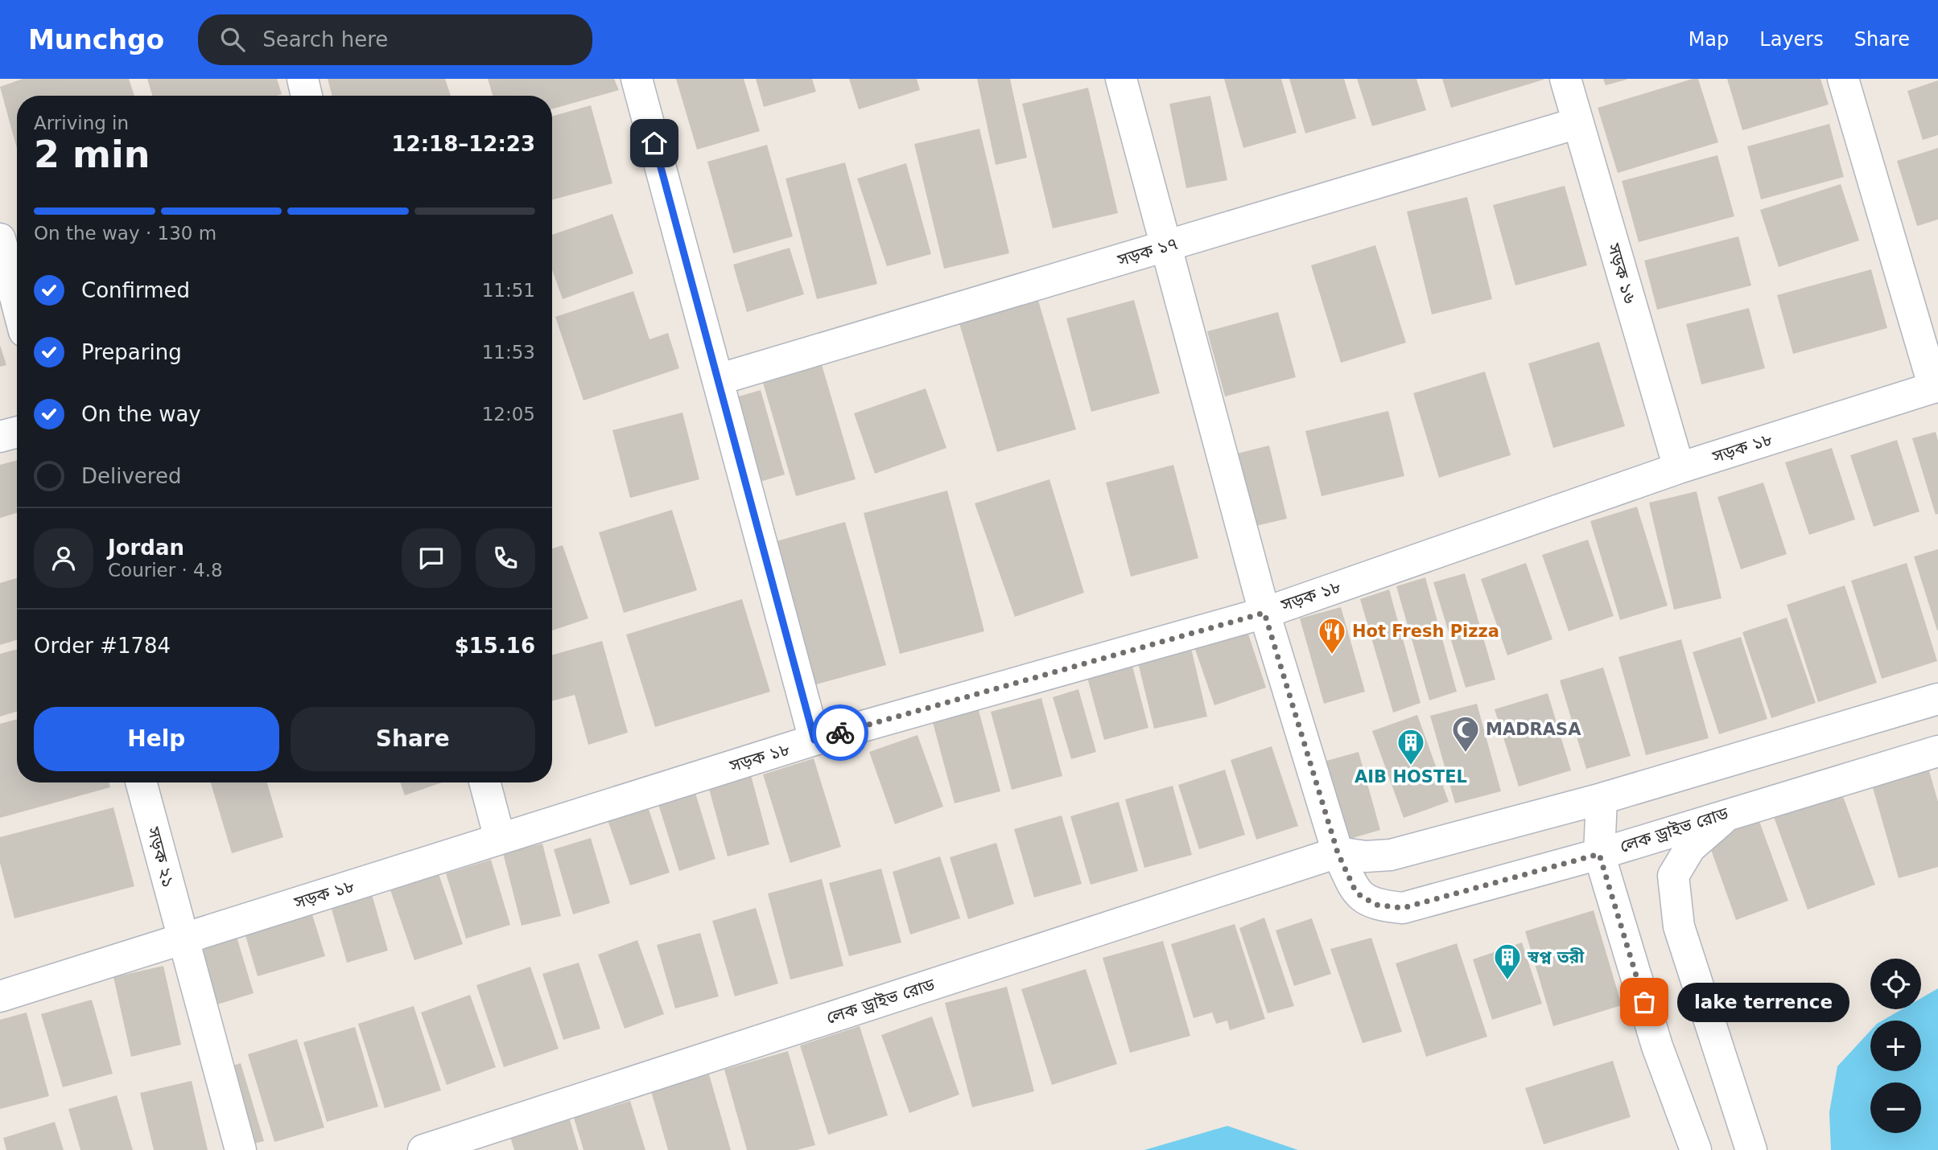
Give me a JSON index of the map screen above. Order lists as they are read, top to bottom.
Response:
{
  "streets": {
    "street": [
      "সড়ক ১৭",
      "সড়ক ১৬",
      "সড়ক ১৮",
      "লেক ড্রাইভ রোড",
      "সড়ক ২১"
    ]
  },
  "crossings": [
    ["সড়ক ১৭", "সড়ক ১৬"],
    ["সড়ক ১৬", "সড়ক ১৮"],
    ["সড়ক ১৮", "সড়ক ২১"]
  ],
  "places": {
    "restaurant": ["Hot Fresh Pizza"],
    "mosque": ["MADRASA"],
    "building": ["AIB HOSTEL", "স্বপ্ন তরী"],
    "other": ["lake terrence"]
  },
  "page": {
    "header": "Munchgo",
    "search": "Search here",
    "nav": ["Map", "Layers", "Share"],
    "heading": ["2 min", "Arriving in", "12:18–12:23"],
    "panel": [
      "Jordan",
      "Courier · 4.8",
      "Order #1784",
      "$15.16"
    ],
    "bar": "On the way · 130 m",
    "list": [
      ["Confirmed", "11:51"],
      ["Preparing", "11:53"],
      ["On the way", "12:05"],
      "Delivered"
    ],
    "buttons": ["Help", "Share"],
    "map_buttons": ["+", "−"],
    "bubble": "lake terrence"
  }
}
